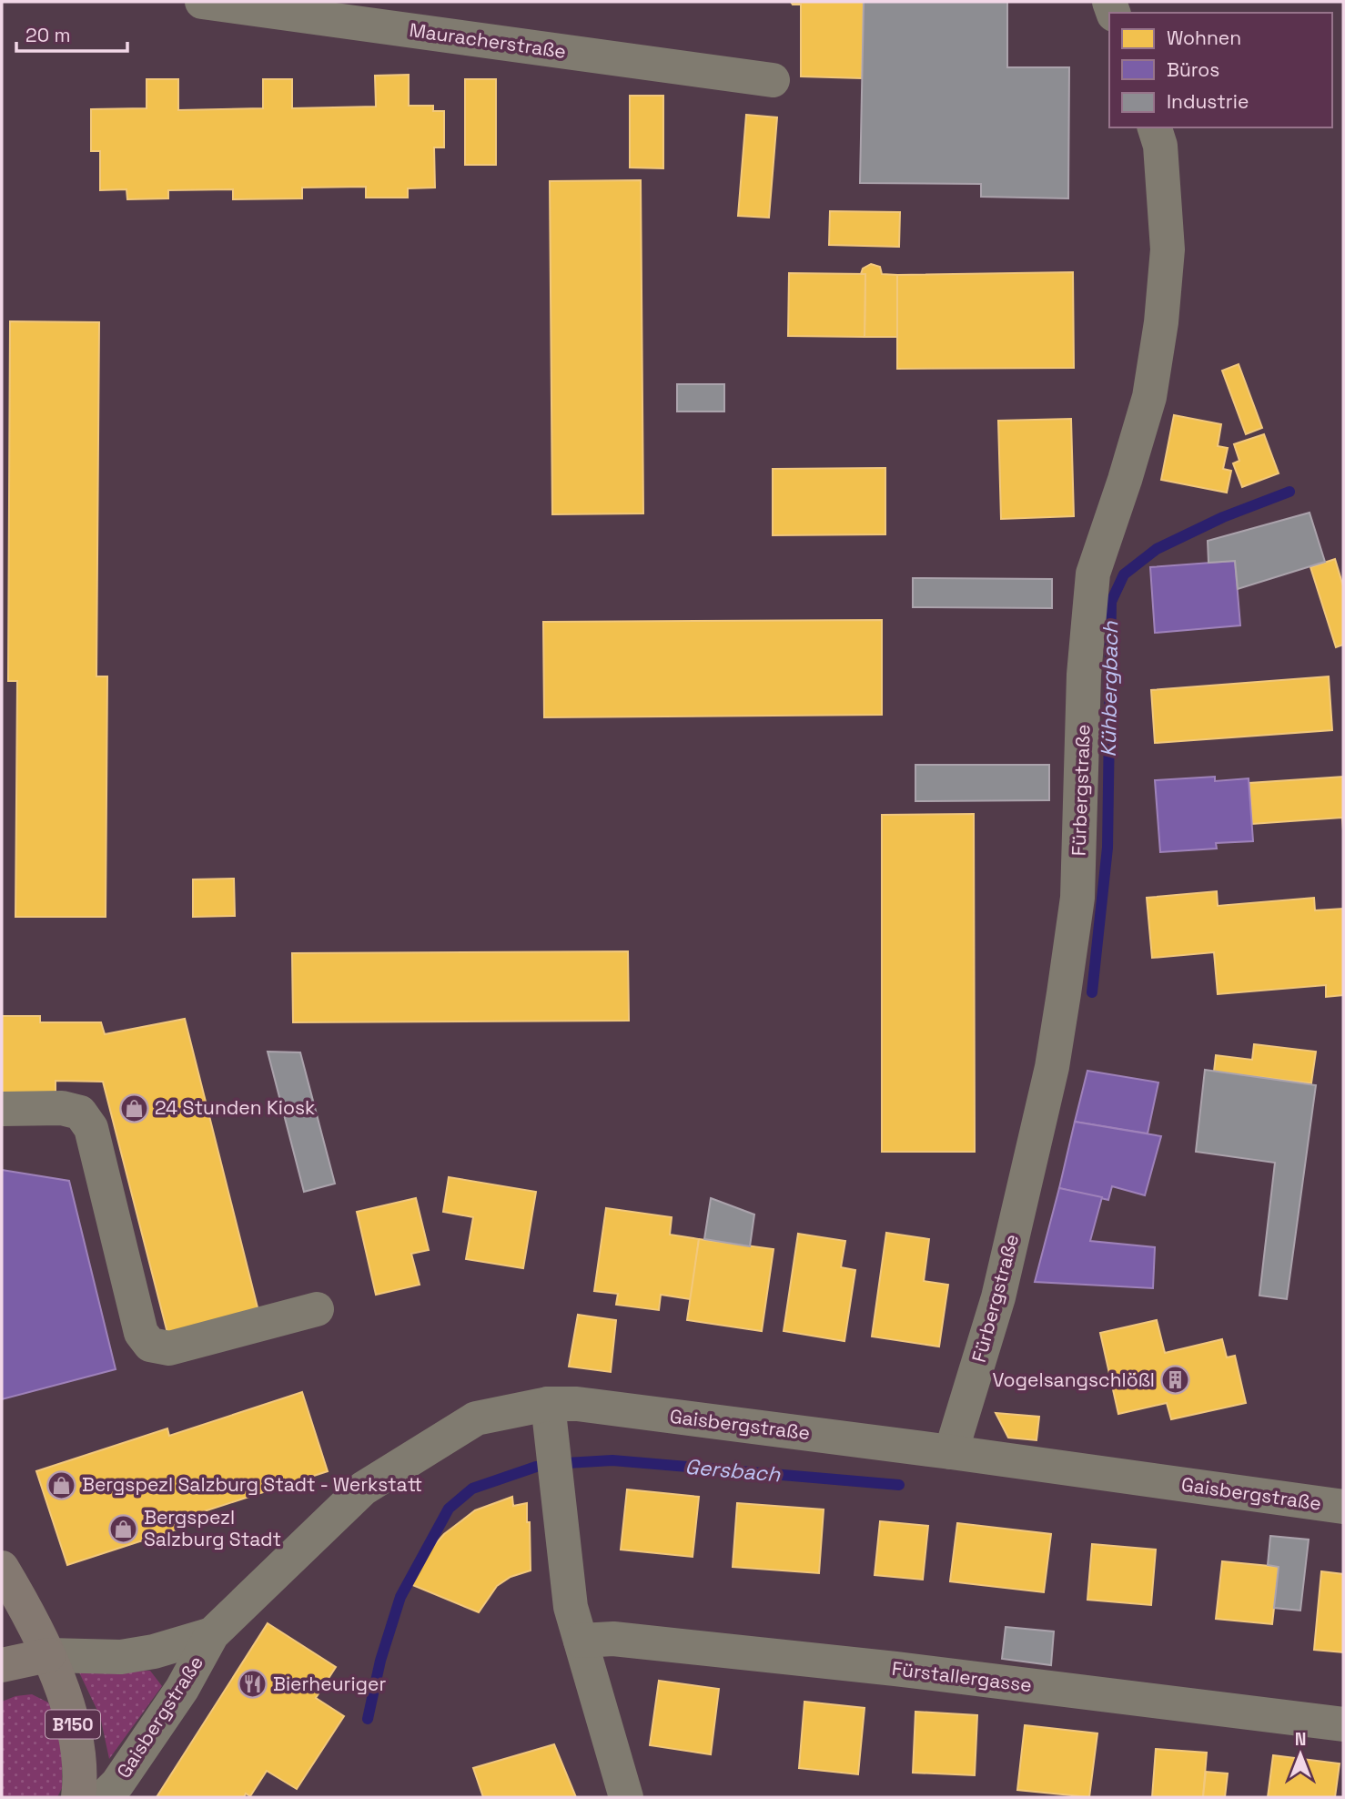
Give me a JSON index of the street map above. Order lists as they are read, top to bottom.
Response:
{
  "streets": {
    "main road": ["B150"],
    "street": [
      "Mauracherstraße",
      "Fürbergstraße",
      "Gaisbergstraße",
      "Fürstallergasse"
    ]
  },
  "crossings": [
    ["Fürbergstraße", "Gaisbergstraße"],
    ["Gaisbergstraße", "B150"]
  ],
  "water": ["Kühbergbach", "Gersbach"],
  "places": {
    "shop": ["24 Stunden Kiosk", "Bergspezl Salzburg Stadt - Werkstatt", "Bergspezl Salzburg Stadt"],
    "building": ["Vogelsangschlößl"],
    "restaurant": ["Bierheuriger"]
  },
  "legend": ["Wohnen", "Büros", "Industrie"],
  "scale_bar": "20 m",
  "north": "top"
}
